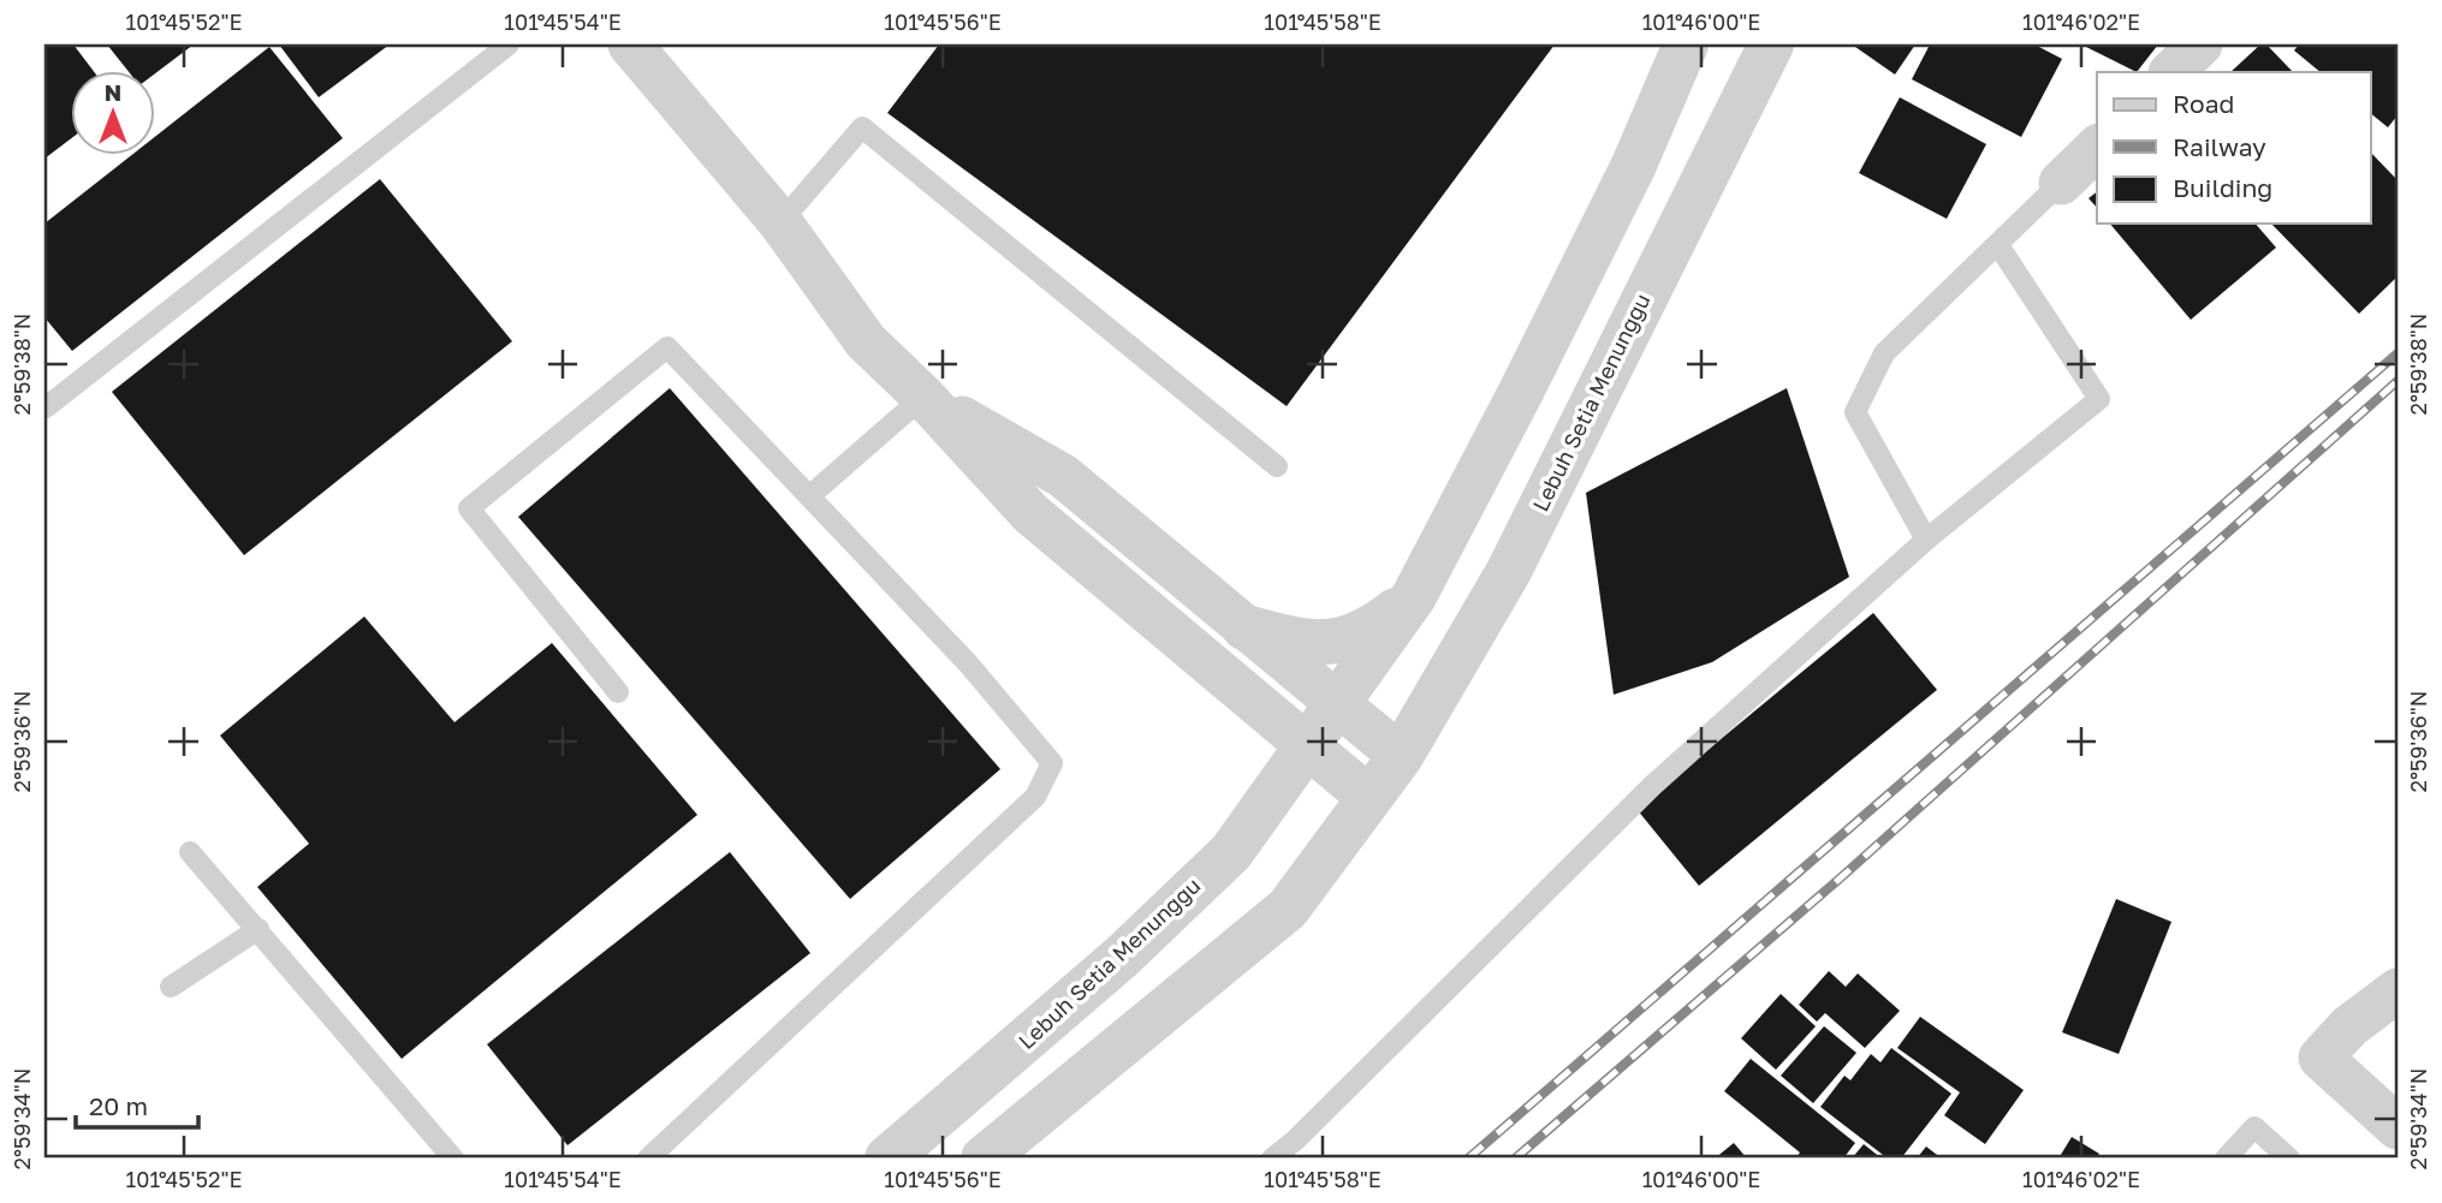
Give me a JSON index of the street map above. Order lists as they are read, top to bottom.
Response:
{
  "streets": {
    "street": ["Lebuh Setia Menunggu"]
  },
  "legend": ["Road", "Railway", "Building"],
  "scale_bar": "20 m",
  "north": "top",
  "coordinates": [
    "101°45'52\"E",
    "101°45'54\"E",
    "101°45'56\"E",
    "101°45'58\"E",
    "101°46'00\"E",
    "101°46'02\"E",
    "2°59'38\"N",
    "2°59'36\"N",
    "2°59'34\"N"
  ]
}
